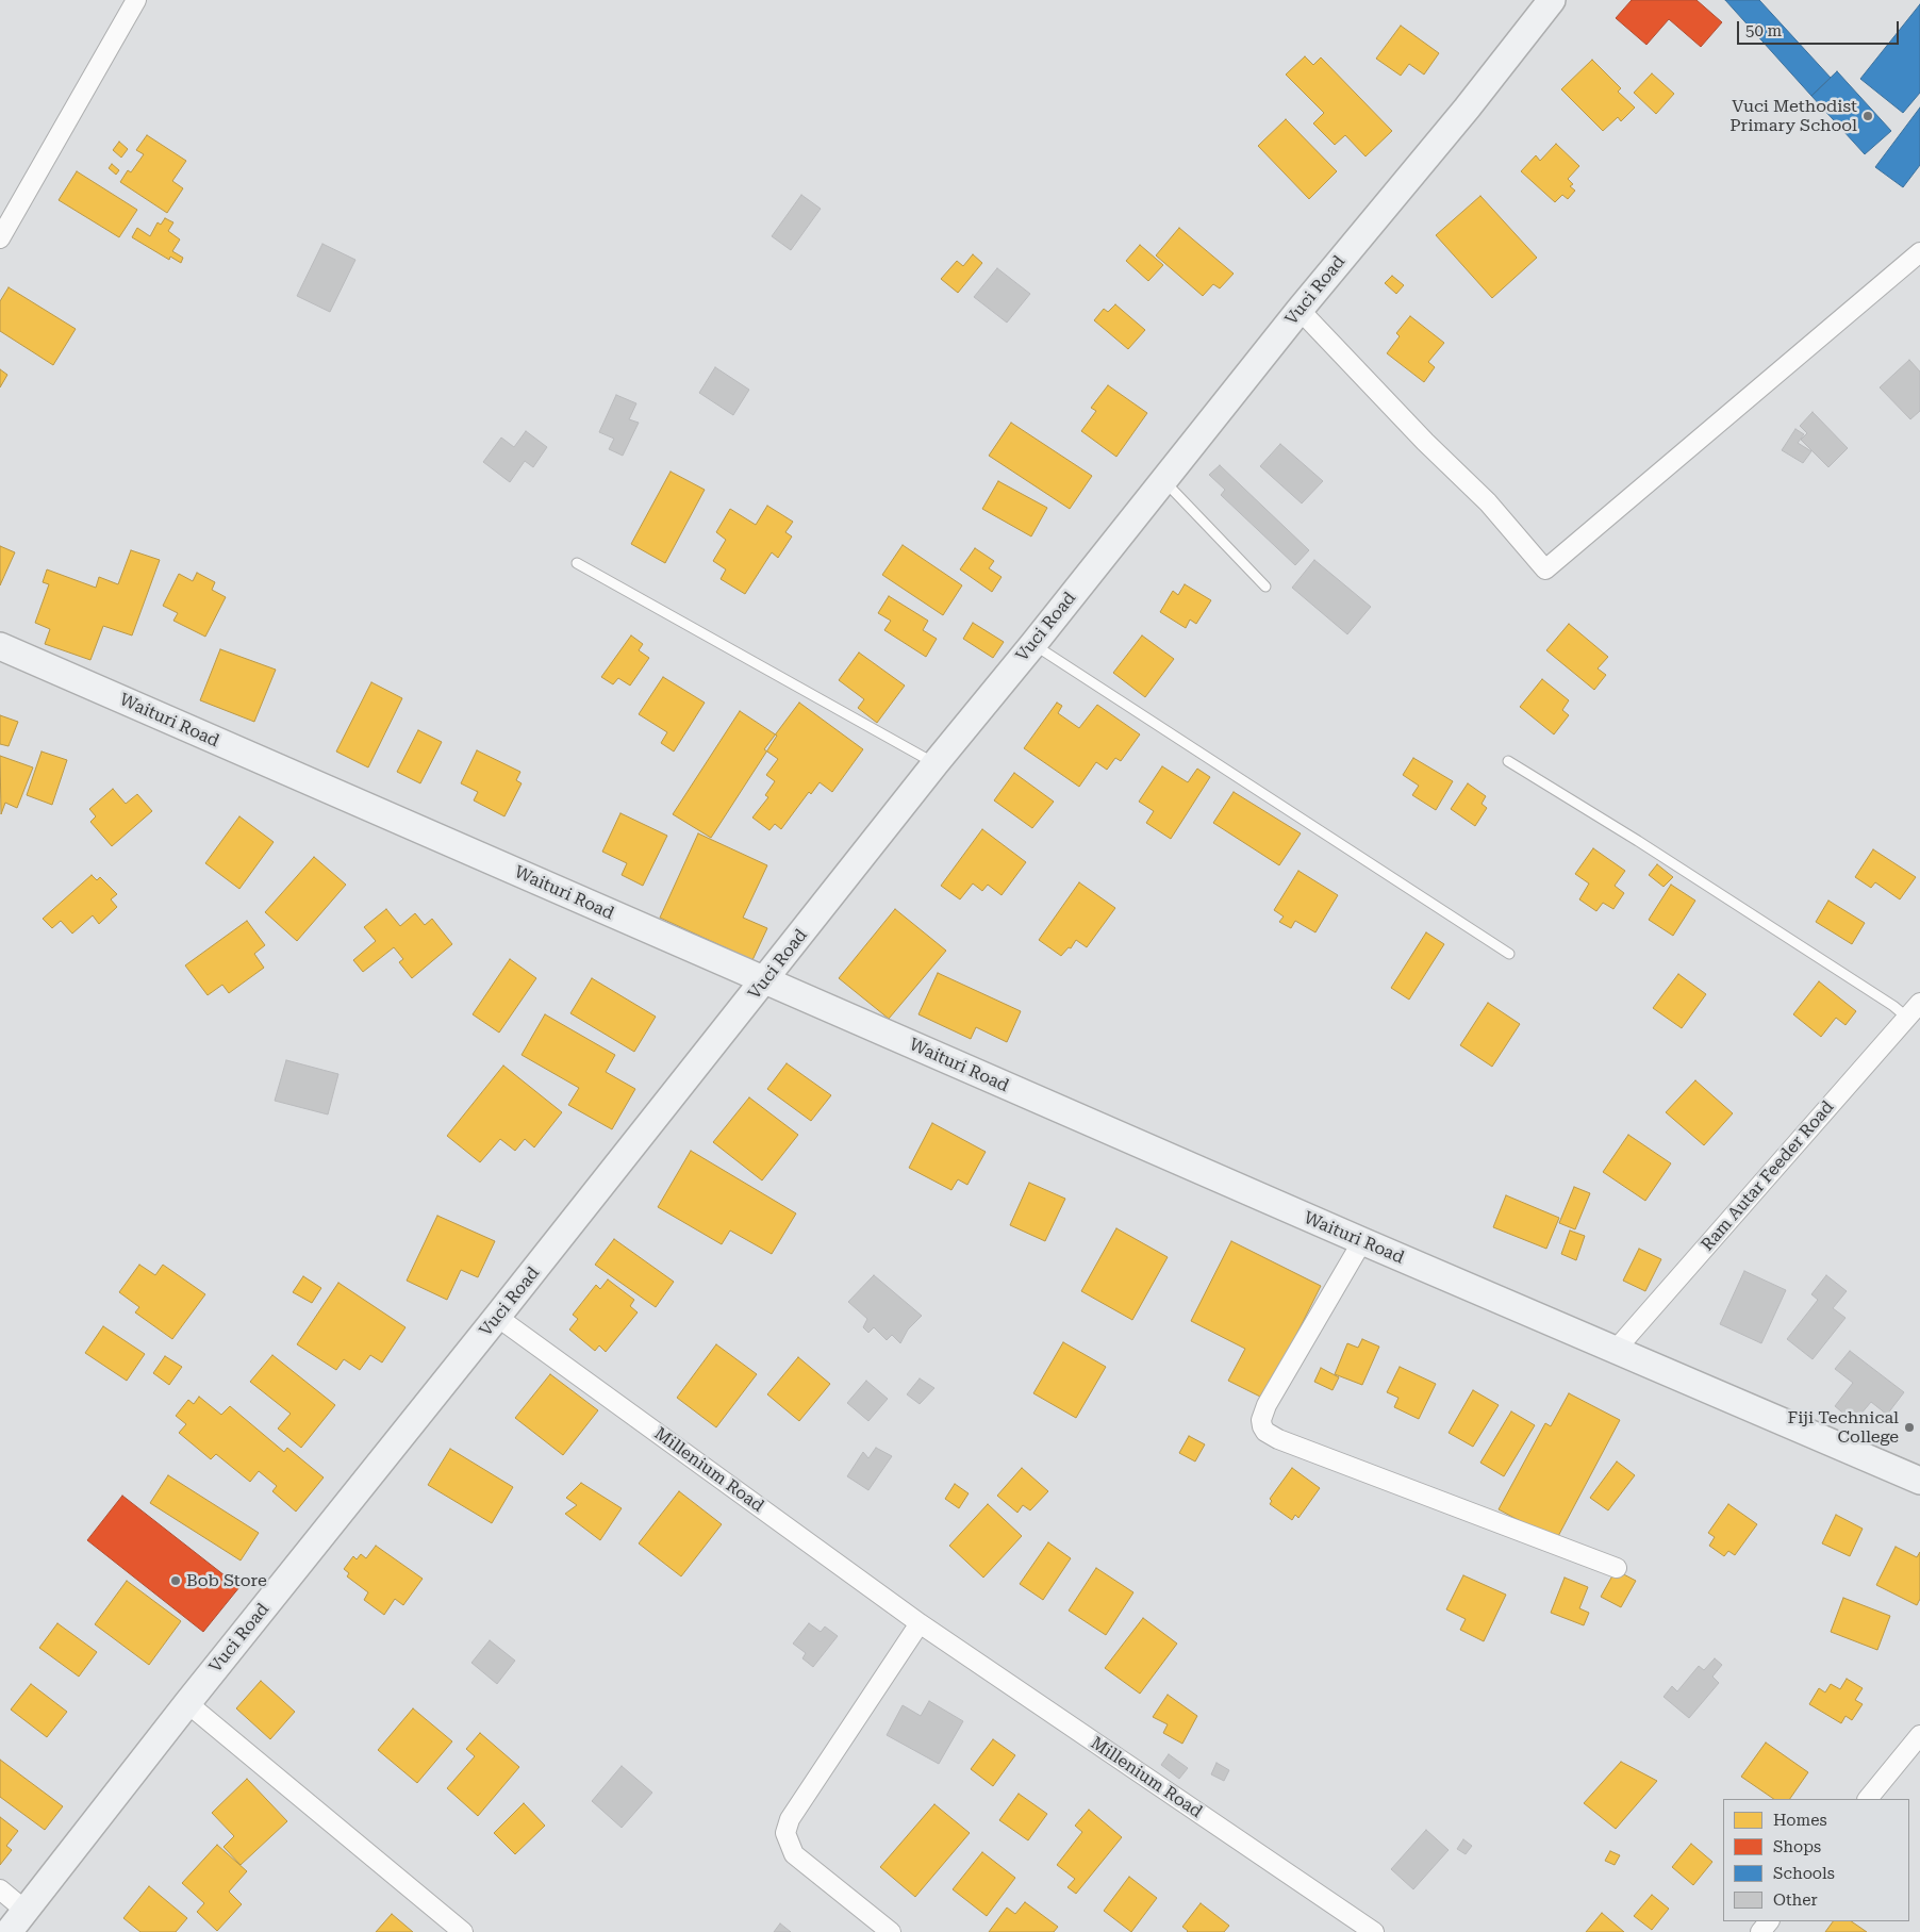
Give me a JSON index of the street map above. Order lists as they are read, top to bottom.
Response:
{
  "streets": {
    "main road": ["Vuci Road", "Waituri Road"],
    "street": ["Ram Autar Feeder Road", "Millenium Road"]
  },
  "crossings": [
    ["Vuci Road", "Waituri Road"],
    ["Vuci Road", "Millenium Road"],
    ["Waituri Road", "Ram Autar Feeder Road"]
  ],
  "places": ["Vuci Methodist Primary School", "Fiji Technical College", "Bob Store"],
  "legend": [
    "Homes",
    "Shops",
    "Schools",
    "Other"
  ],
  "scale_bar": "50 m"
}
